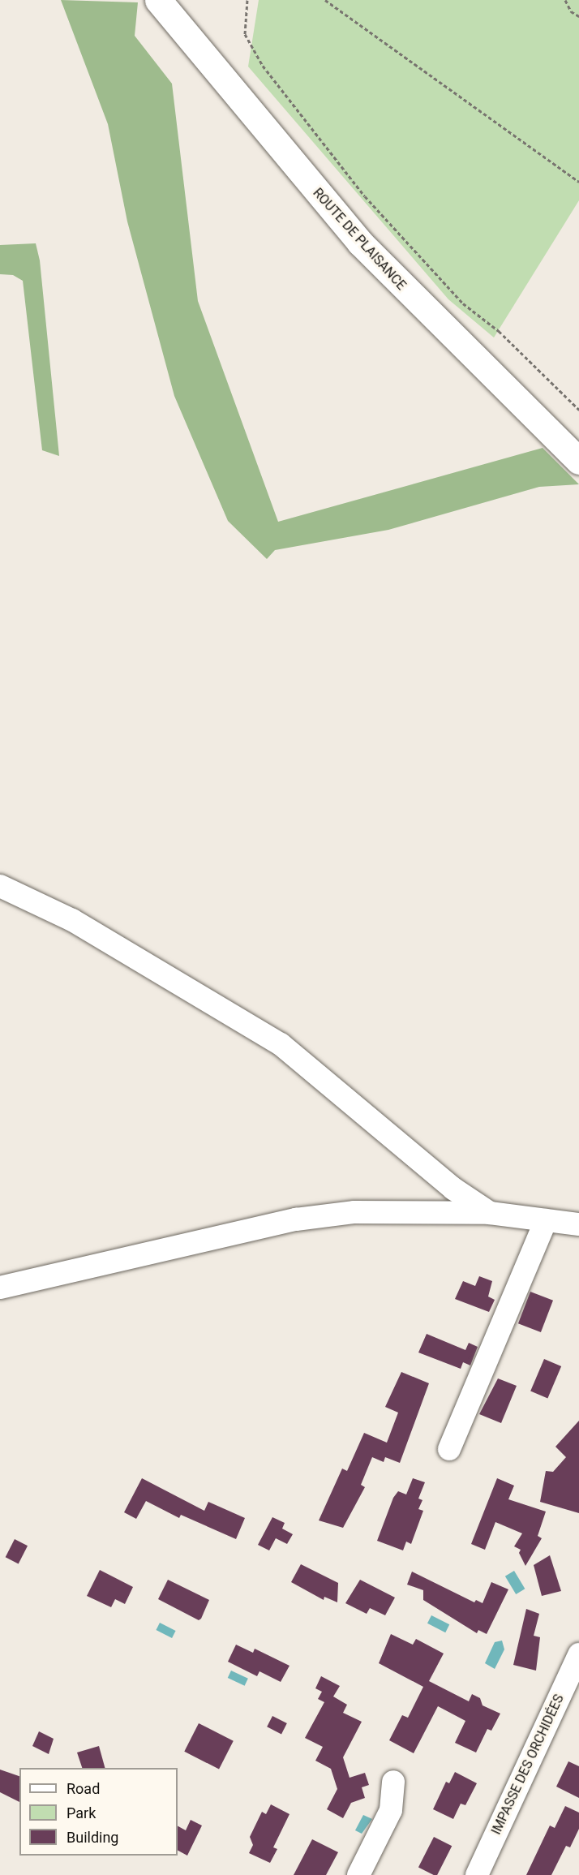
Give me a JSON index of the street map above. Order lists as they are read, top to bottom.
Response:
{
  "streets": {
    "main road": ["ROUTE DE PLAISANCE"],
    "street": ["IMPASSE DES ORCHIDÉES"]
  },
  "legend": ["Road", "Park", "Building"]
}
